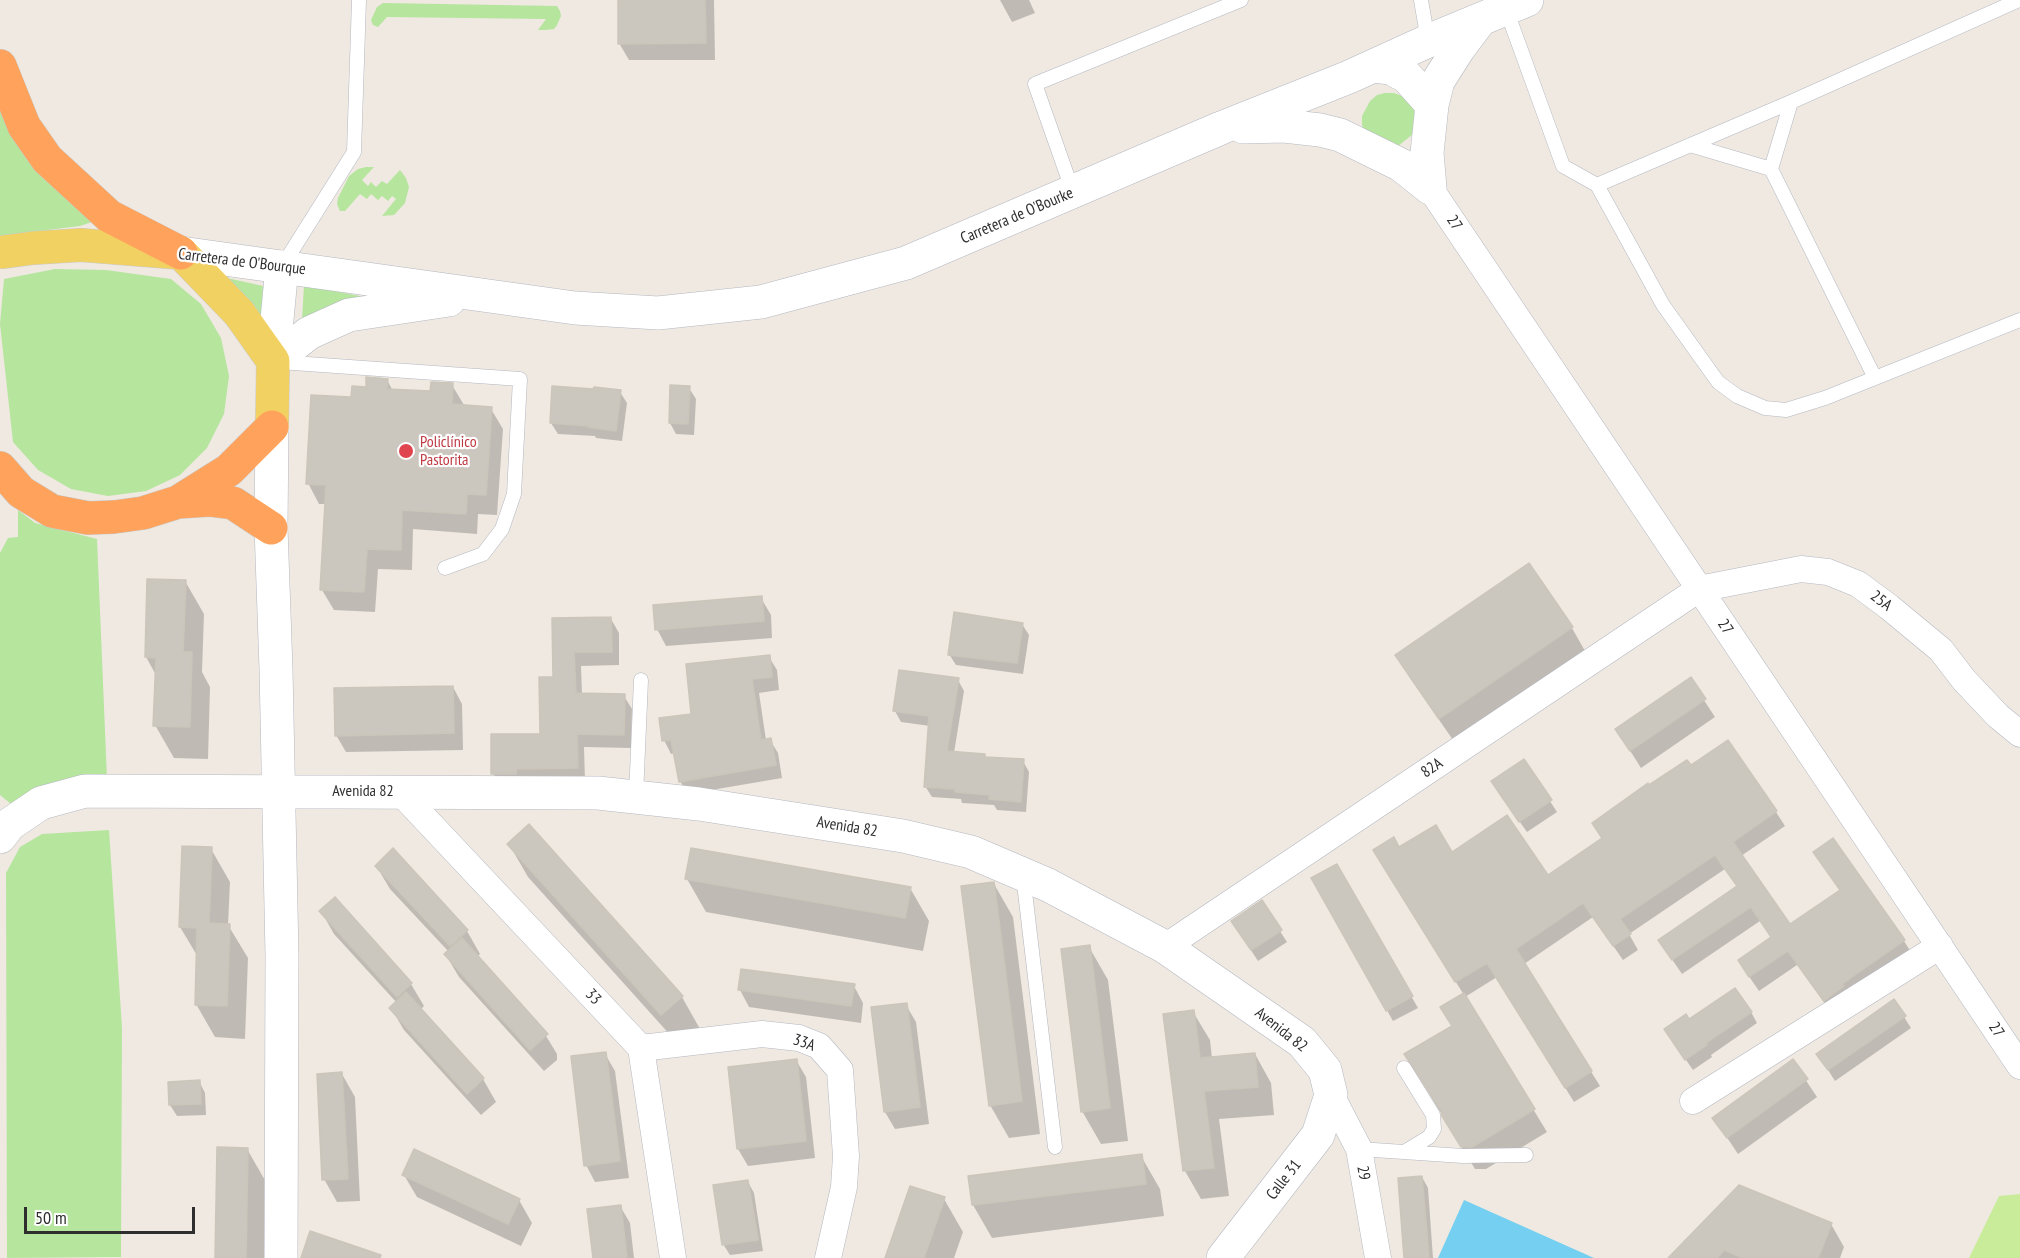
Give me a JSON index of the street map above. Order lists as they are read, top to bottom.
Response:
{
  "streets": {
    "main road": ["Carretera de O'Bourque"],
    "street": [
      "Carretera de O'Bourke",
      "27",
      "25A",
      "82A",
      "Avenida 82",
      "33",
      "33A",
      "29",
      "Calle 31"
    ]
  },
  "crossings": [
    ["Carretera de O'Bourke", "Carretera de O'Bourque"],
    ["27", "25A"],
    ["27", "82A"],
    ["25A", "82A"],
    ["82A", "Avenida 82"],
    ["Avenida 82", "33"],
    ["Avenida 82", "29"],
    ["Avenida 82", "Calle 31"],
    ["33", "33A"],
    ["29", "Calle 31"]
  ],
  "places": ["Policlínico Pastorita"],
  "scale_bar": "50 m"
}
